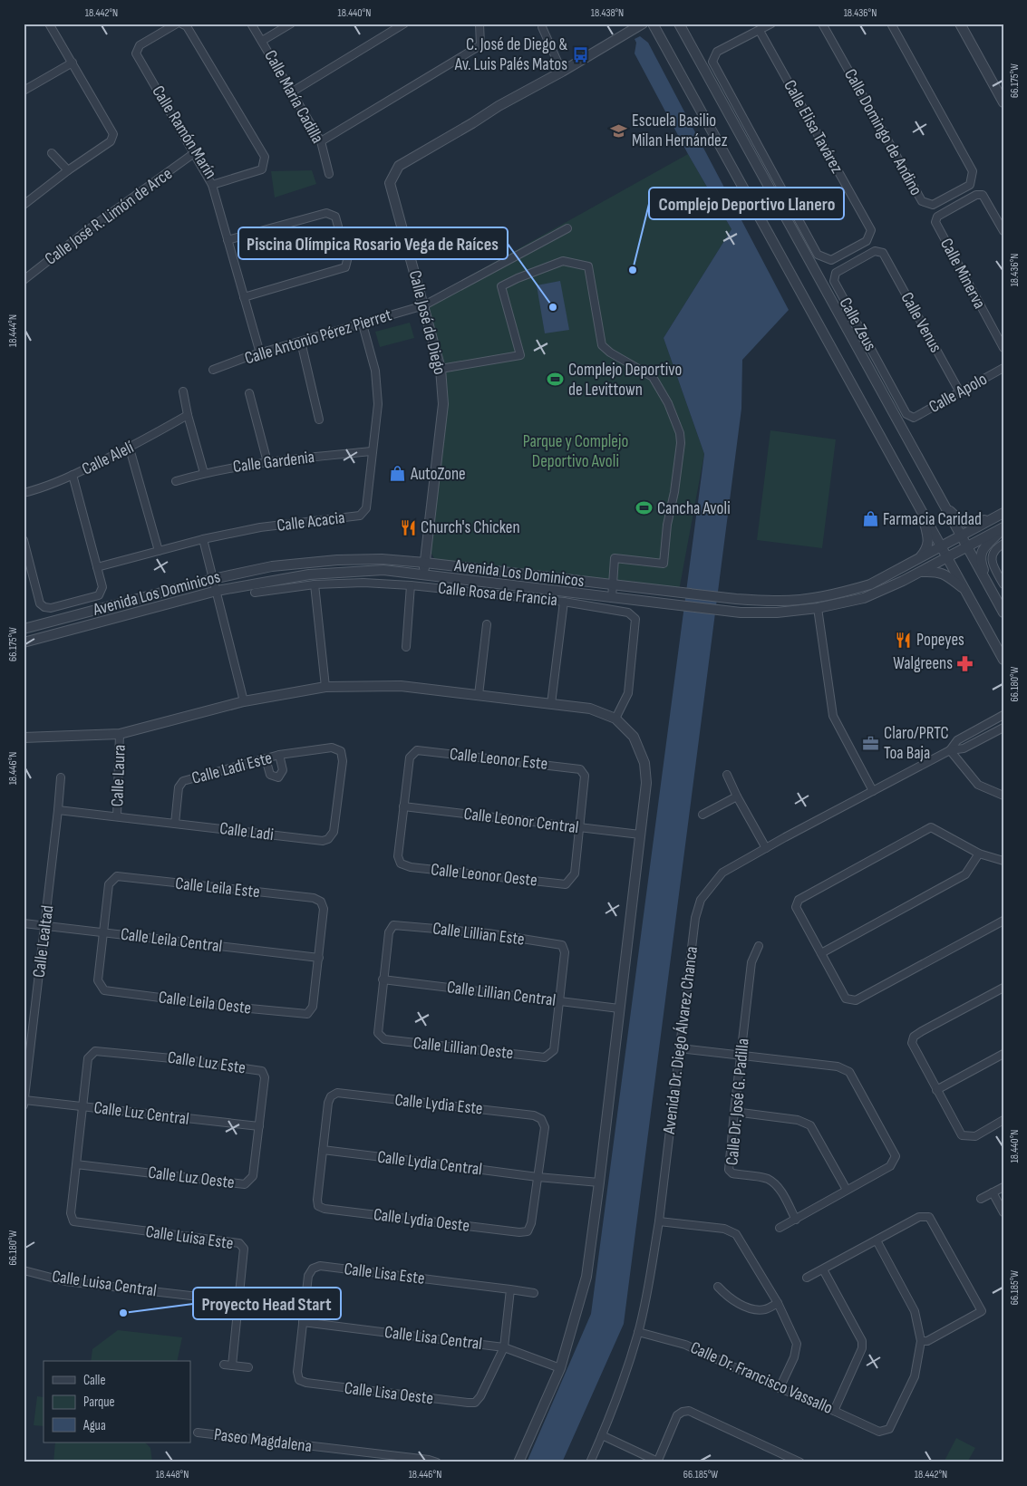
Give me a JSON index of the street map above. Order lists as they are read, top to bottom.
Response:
{
  "streets": {
    "street": [
      "Calle María Cadilla",
      "Calle Elisa Tavárez",
      "Calle Ramón Marín",
      "Calle Domingo de Andino",
      "Calle José R. Limón de Arce",
      "Calle Minerva",
      "Calle José de Diego",
      "Calle Venus",
      "Calle Zeus",
      "Calle Antonio Pérez Pierret",
      "Calle Apolo",
      "Calle Alelí",
      "Calle Gardenia",
      "Calle Acacia",
      "Avenida Los Dominicos",
      "Calle Rosa de Francia",
      "Calle Leonor Este",
      "Calle Ladi Este",
      "Calle Laura",
      "Calle Leonor Central",
      "Calle Ladi",
      "Calle Leonor Oeste",
      "Calle Leila Este",
      "Calle Lillian Este",
      "Calle Leila Central",
      "Calle Lealtad",
      "Calle Lillian Central",
      "Calle Leila Oeste",
      "Avenida Dr. Diego Álvarez Chanca",
      "Calle Lillian Oeste",
      "Calle Luz Este",
      "Calle Dr. José G. Padilla",
      "Calle Lydia Este",
      "Calle Luz Central",
      "Calle Lydia Central",
      "Calle Luz Oeste",
      "Calle Lydia Oeste",
      "Calle Luisa Este",
      "Calle Lisa Este",
      "Calle Luisa Central",
      "Calle Lisa Central",
      "Calle Dr. Francisco Vassallo",
      "Calle Lisa Oeste",
      "Paseo Magdalena"
    ]
  },
  "crossings": [
    ["Calle Ramón Marín", "Calle José R. Limón de Arce"],
    ["Calle José de Diego", "Calle Antonio Pérez Pierret"],
    ["Calle José de Diego", "Avenida Los Dominicos"],
    ["Calle Venus", "Calle Zeus"],
    ["Calle Venus", "Calle Apolo"],
    ["Calle Zeus", "Calle Apolo"],
    ["Calle Antonio Pérez Pierret", "Calle Acacia"],
    ["Calle Gardenia", "Calle Acacia"],
    ["Calle Leonor Este", "Calle Leonor Central"],
    ["Calle Leonor Este", "Calle Leonor Oeste"],
    ["Calle Ladi Este", "Calle Ladi"],
    ["Calle Laura", "Calle Ladi"],
    ["Calle Leonor Central", "Calle Leonor Oeste"],
    ["Calle Ladi", "Calle Lealtad"],
    ["Calle Leila Este", "Calle Leila Central"],
    ["Calle Leila Este", "Calle Leila Oeste"],
    ["Calle Lillian Este", "Calle Lillian Central"],
    ["Calle Lillian Este", "Calle Lillian Oeste"],
    ["Calle Leila Central", "Calle Lealtad"],
    ["Calle Leila Central", "Calle Leila Oeste"],
    ["Calle Lealtad", "Calle Luz Central"],
    ["Calle Lillian Central", "Calle Lillian Oeste"],
    ["Avenida Dr. Diego Álvarez Chanca", "Calle Dr. Francisco Vassallo"],
    ["Calle Luz Este", "Calle Luz Central"],
    ["Calle Luz Este", "Calle Luz Oeste"],
    ["Calle Lydia Este", "Calle Lydia Central"],
    ["Calle Lydia Este", "Calle Lydia Oeste"],
    ["Calle Luz Central", "Calle Luz Oeste"],
    ["Calle Lydia Central", "Calle Lydia Oeste"],
    ["Calle Luz Oeste", "Calle Luisa Este"],
    ["Calle Luisa Este", "Calle Luisa Central"],
    ["Calle Lisa Este", "Calle Lisa Central"],
    ["Calle Lisa Este", "Calle Lisa Oeste"],
    ["Calle Lisa Central", "Calle Lisa Oeste"]
  ],
  "parks": ["Parque y Complejo Deportivo Avoli"],
  "places": {
    "bus stop": ["C. José de Diego & Av. Luis Palés Matos"],
    "school or university": ["Escuela Basilio Milan Hernández"],
    "other": ["Complejo Deportivo Llanero", "Piscina Olímpica Rosario Vega de Raíces", "Proyecto Head Start"],
    "sports": ["Complejo Deportivo de Levittown", "Cancha Avoli"],
    "shop": ["AutoZone", "Farmacia Caridad"],
    "restaurant": ["Church's Chicken", "Popeyes"],
    "pharmacy": ["Walgreens"],
    "office": ["Claro/PRTC Toa Baja"]
  },
  "legend": ["Calle", "Parque", "Agua"],
  "coordinates": [
    "18.442°N",
    "18.440°N",
    "18.438°N",
    "18.436°N",
    "66.175°W",
    "18.444°N",
    "66.180°W",
    "18.446°N",
    "66.185°W",
    "18.448°N"
  ]
}
